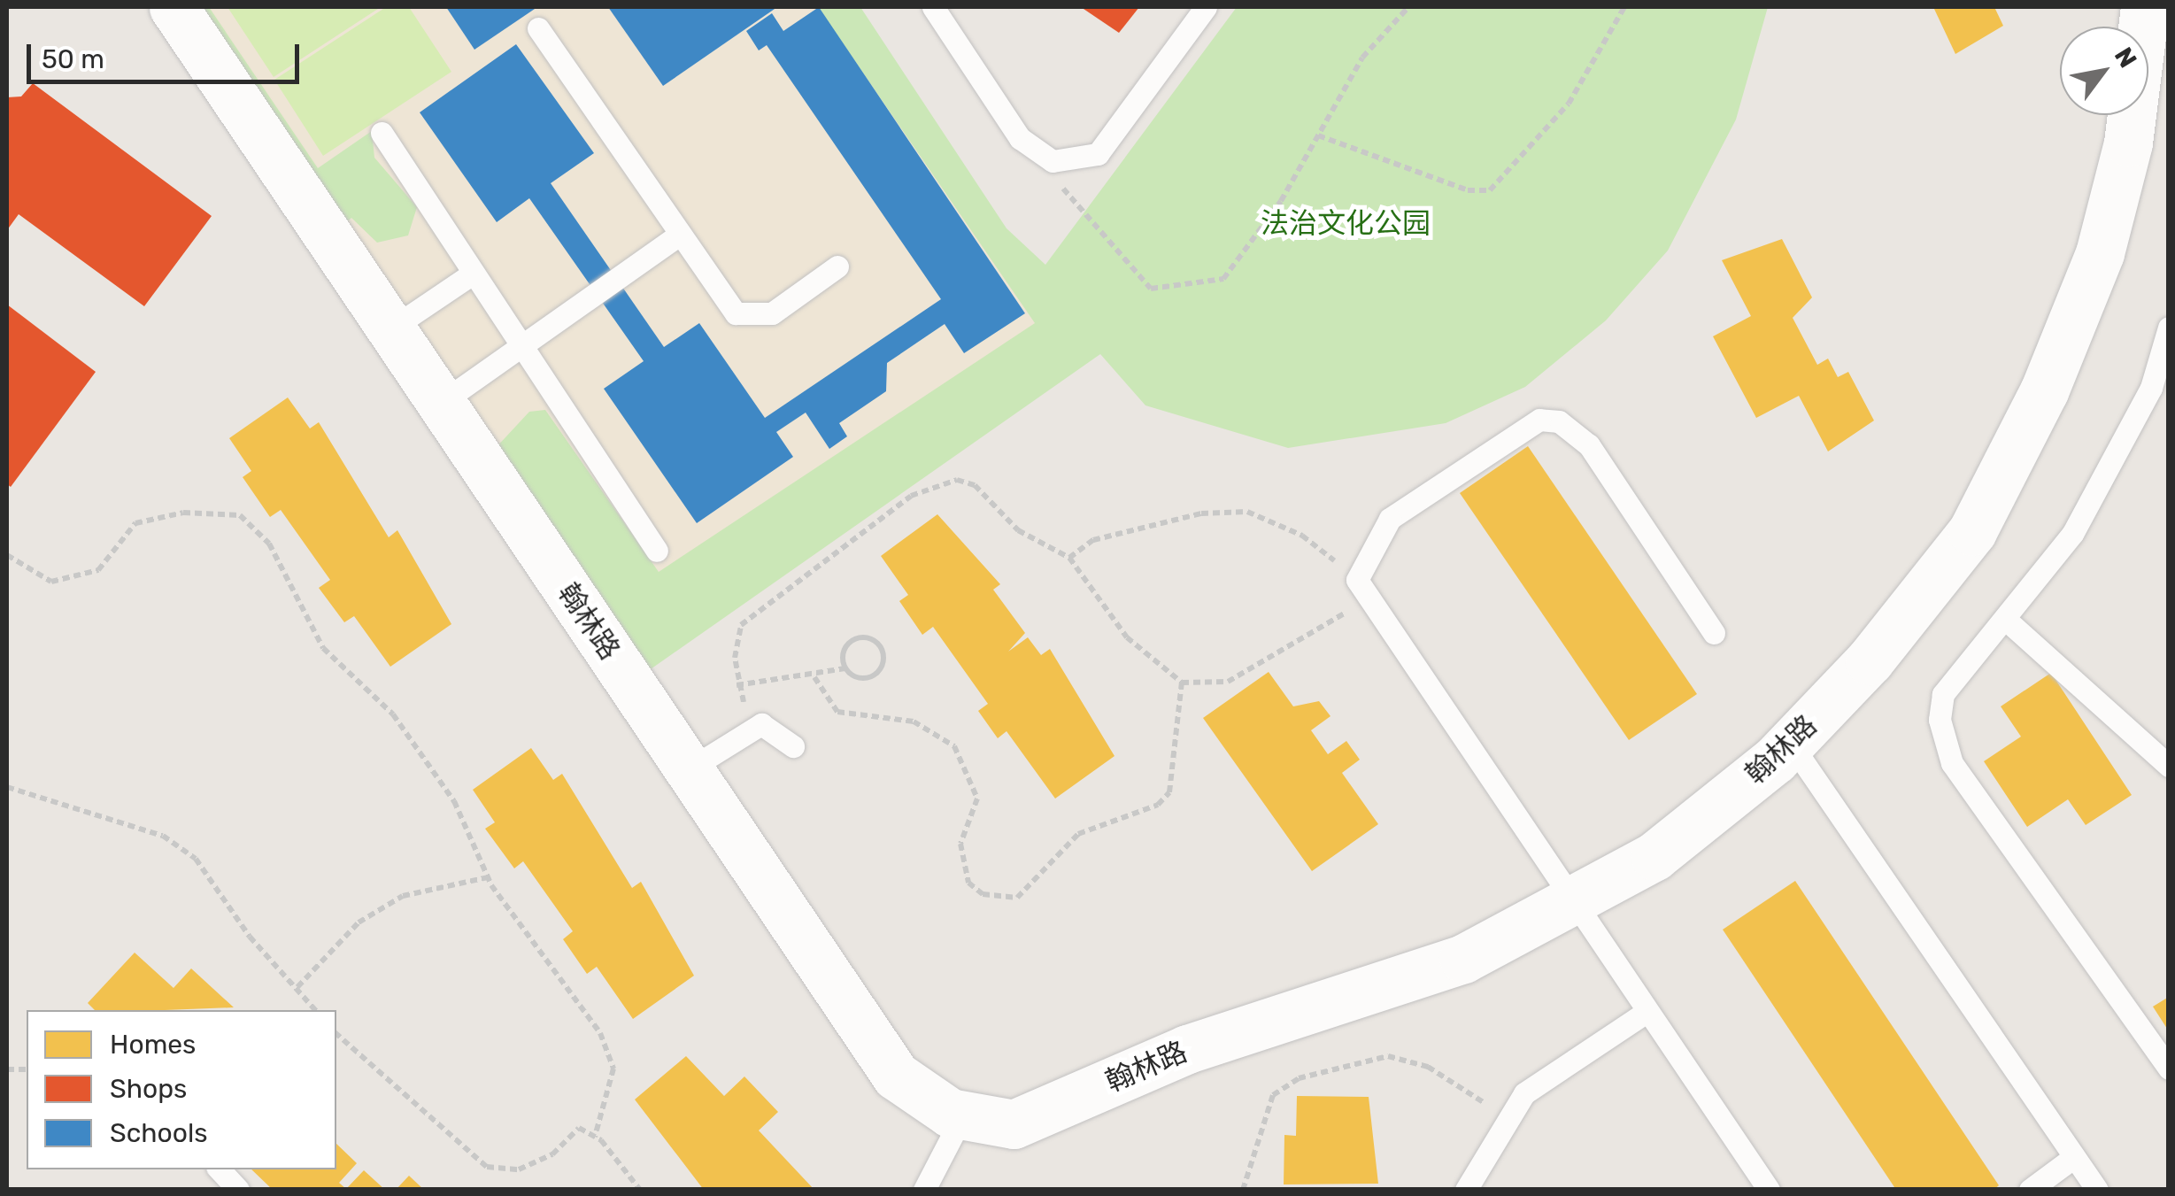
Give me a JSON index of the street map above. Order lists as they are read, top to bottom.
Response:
{
  "streets": {
    "main road": ["翰林路"]
  },
  "parks": ["法治文化公园"],
  "legend": ["Homes", "Shops", "Schools"],
  "scale_bar": "50 m",
  "north": "top right"
}
